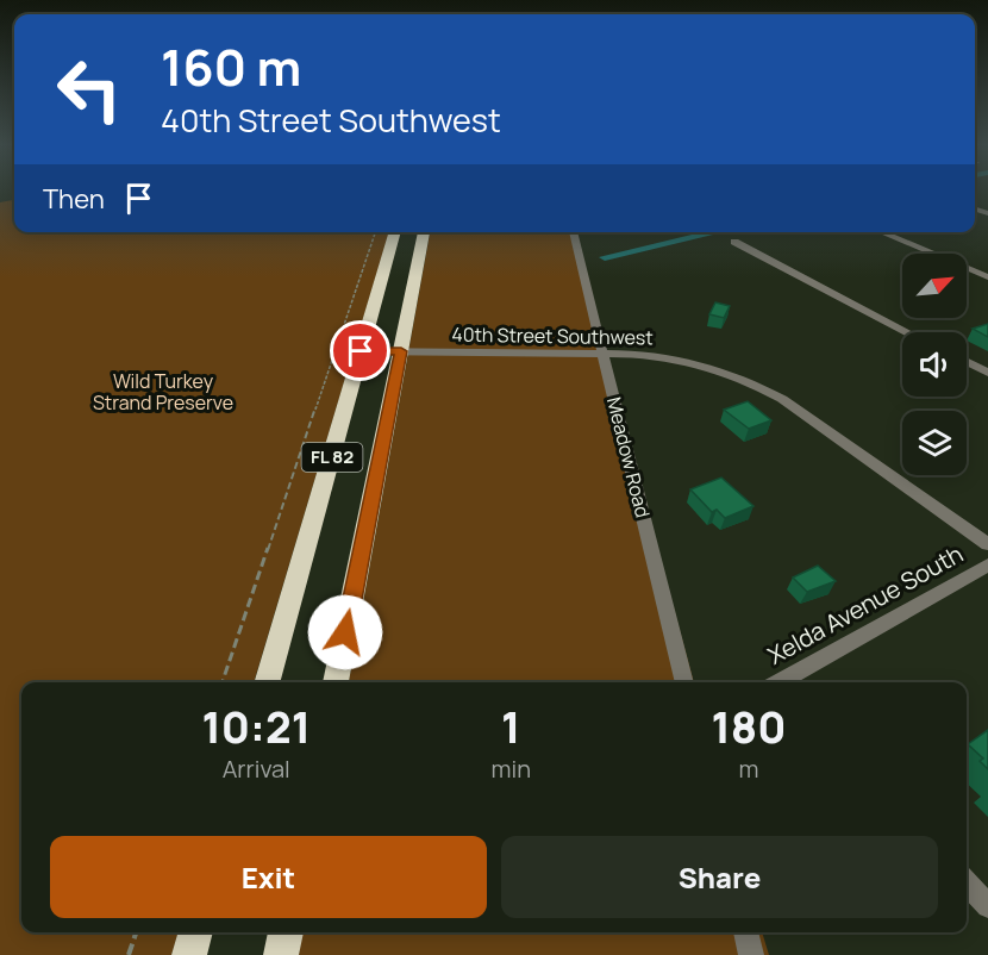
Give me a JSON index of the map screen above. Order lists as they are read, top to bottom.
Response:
{
  "streets": {
    "highway": ["FL 82"],
    "street": ["40th Street Southwest", "Meadow Road", "Xelda Avenue South"]
  },
  "crossings": [
    ["40th Street Southwest", "FL 82"],
    ["40th Street Southwest", "Meadow Road"]
  ],
  "parks": ["Wild Turkey Strand Preserve"],
  "north": "top right",
  "page": {
    "turn": ["160 m", "40th Street Southwest"],
    "then": "Then",
    "eta": [
      "10:21",
      "Arrival",
      "1",
      "min",
      "180",
      "m"
    ],
    "buttons": ["Exit", "Share"]
  }
}
